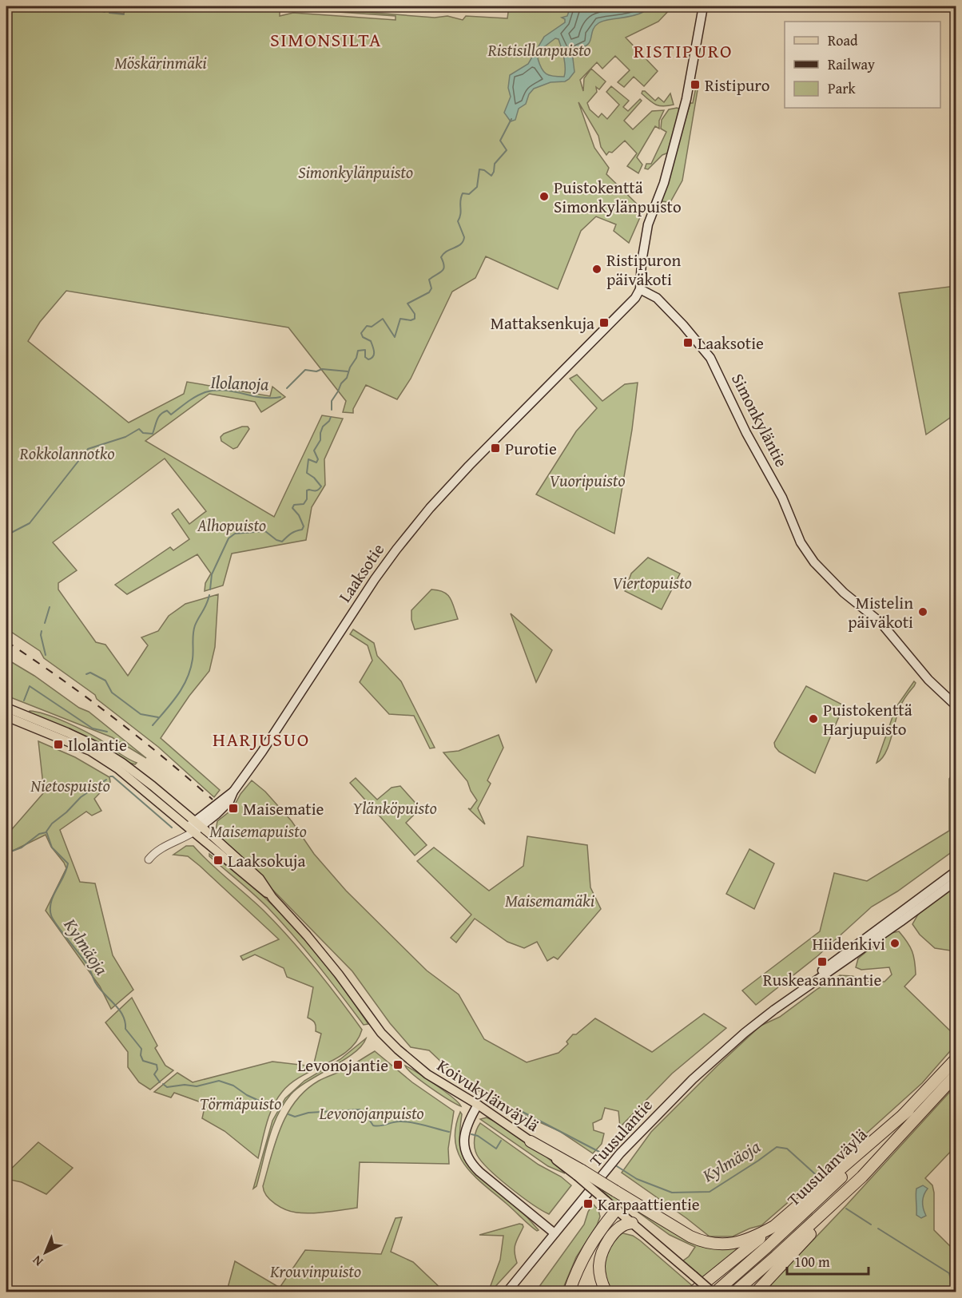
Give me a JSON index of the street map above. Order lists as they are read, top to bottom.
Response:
{
  "streets": {
    "highway": ["Tuusulanväylä"],
    "main road": [
      "Simonkyläntie",
      "Laaksotie",
      "Koivukylänväylä",
      "Tuusulantie"
    ]
  },
  "crossings": [
    ["Simonkyläntie", "Laaksotie"],
    ["Laaksotie", "Koivukylänväylä"]
  ],
  "districts": ["SIMONSILTA", "RISTIPURO", "HARJUSUO"],
  "water": ["Ilolanoja", "Kylmäoja"],
  "parks": [
    "Ristisillanpuisto",
    "Möskärinmäki",
    "Simonkylänpuisto",
    "Rokkolannotko",
    "Vuoripuisto",
    "Alhopuisto",
    "Viertopuisto",
    "Nietospuisto",
    "Ylänköpuisto",
    "Maisemapuisto",
    "Maisemamäki",
    "Törmäpuisto",
    "Levonojanpuisto",
    "Krouvinpuisto"
  ],
  "places": {
    "transit": [
      "Ristipuro",
      "Mattaksenkuja",
      "Laaksotie",
      "Purotie",
      "Ilolantie",
      "Maisematie",
      "Laaksokuja",
      "Ruskeasannantie",
      "Levonojantie",
      "Karpaattientie"
    ],
    "other": [
      "Puistokenttä Simonkylänpuisto",
      "Ristipuron päiväkoti",
      "Mistelin päiväkoti",
      "Puistokenttä Harjupuisto",
      "Hiidenkivi"
    ]
  },
  "legend": ["Road", "Railway", "Park"],
  "scale_bar": "100 m",
  "north": "bottom left"
}
